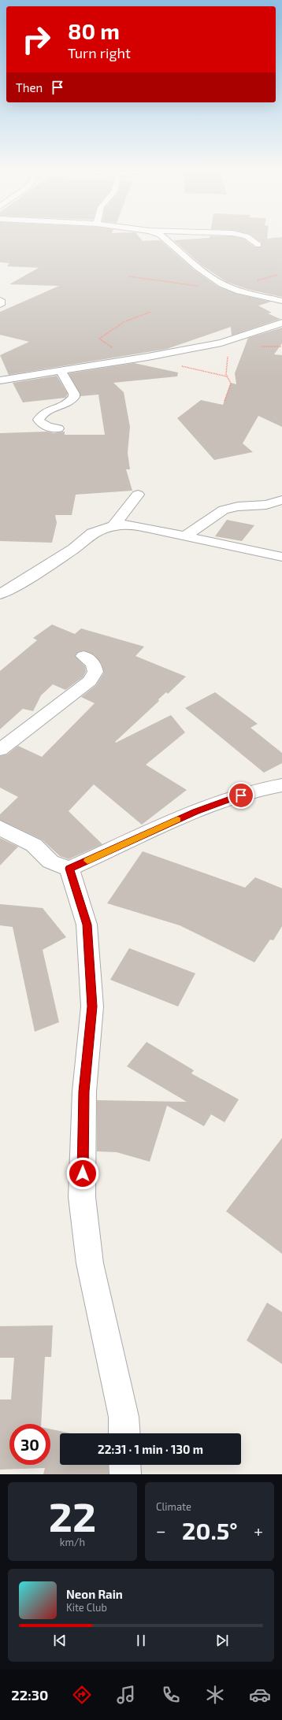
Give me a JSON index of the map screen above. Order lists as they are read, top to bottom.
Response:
{
  "page": {
    "turn": ["80 m", "Turn right"],
    "then": "Then",
    "limit": "30",
    "trip": "22:31 · 1 min · 130 m",
    "tile": [
      ["22", "km/h"],
      "Climate"
    ],
    "heat": ["−", "20.5°", "+"],
    "song": ["Neon Rain", "Kite Club"],
    "tabs": "22:30"
  }
}
